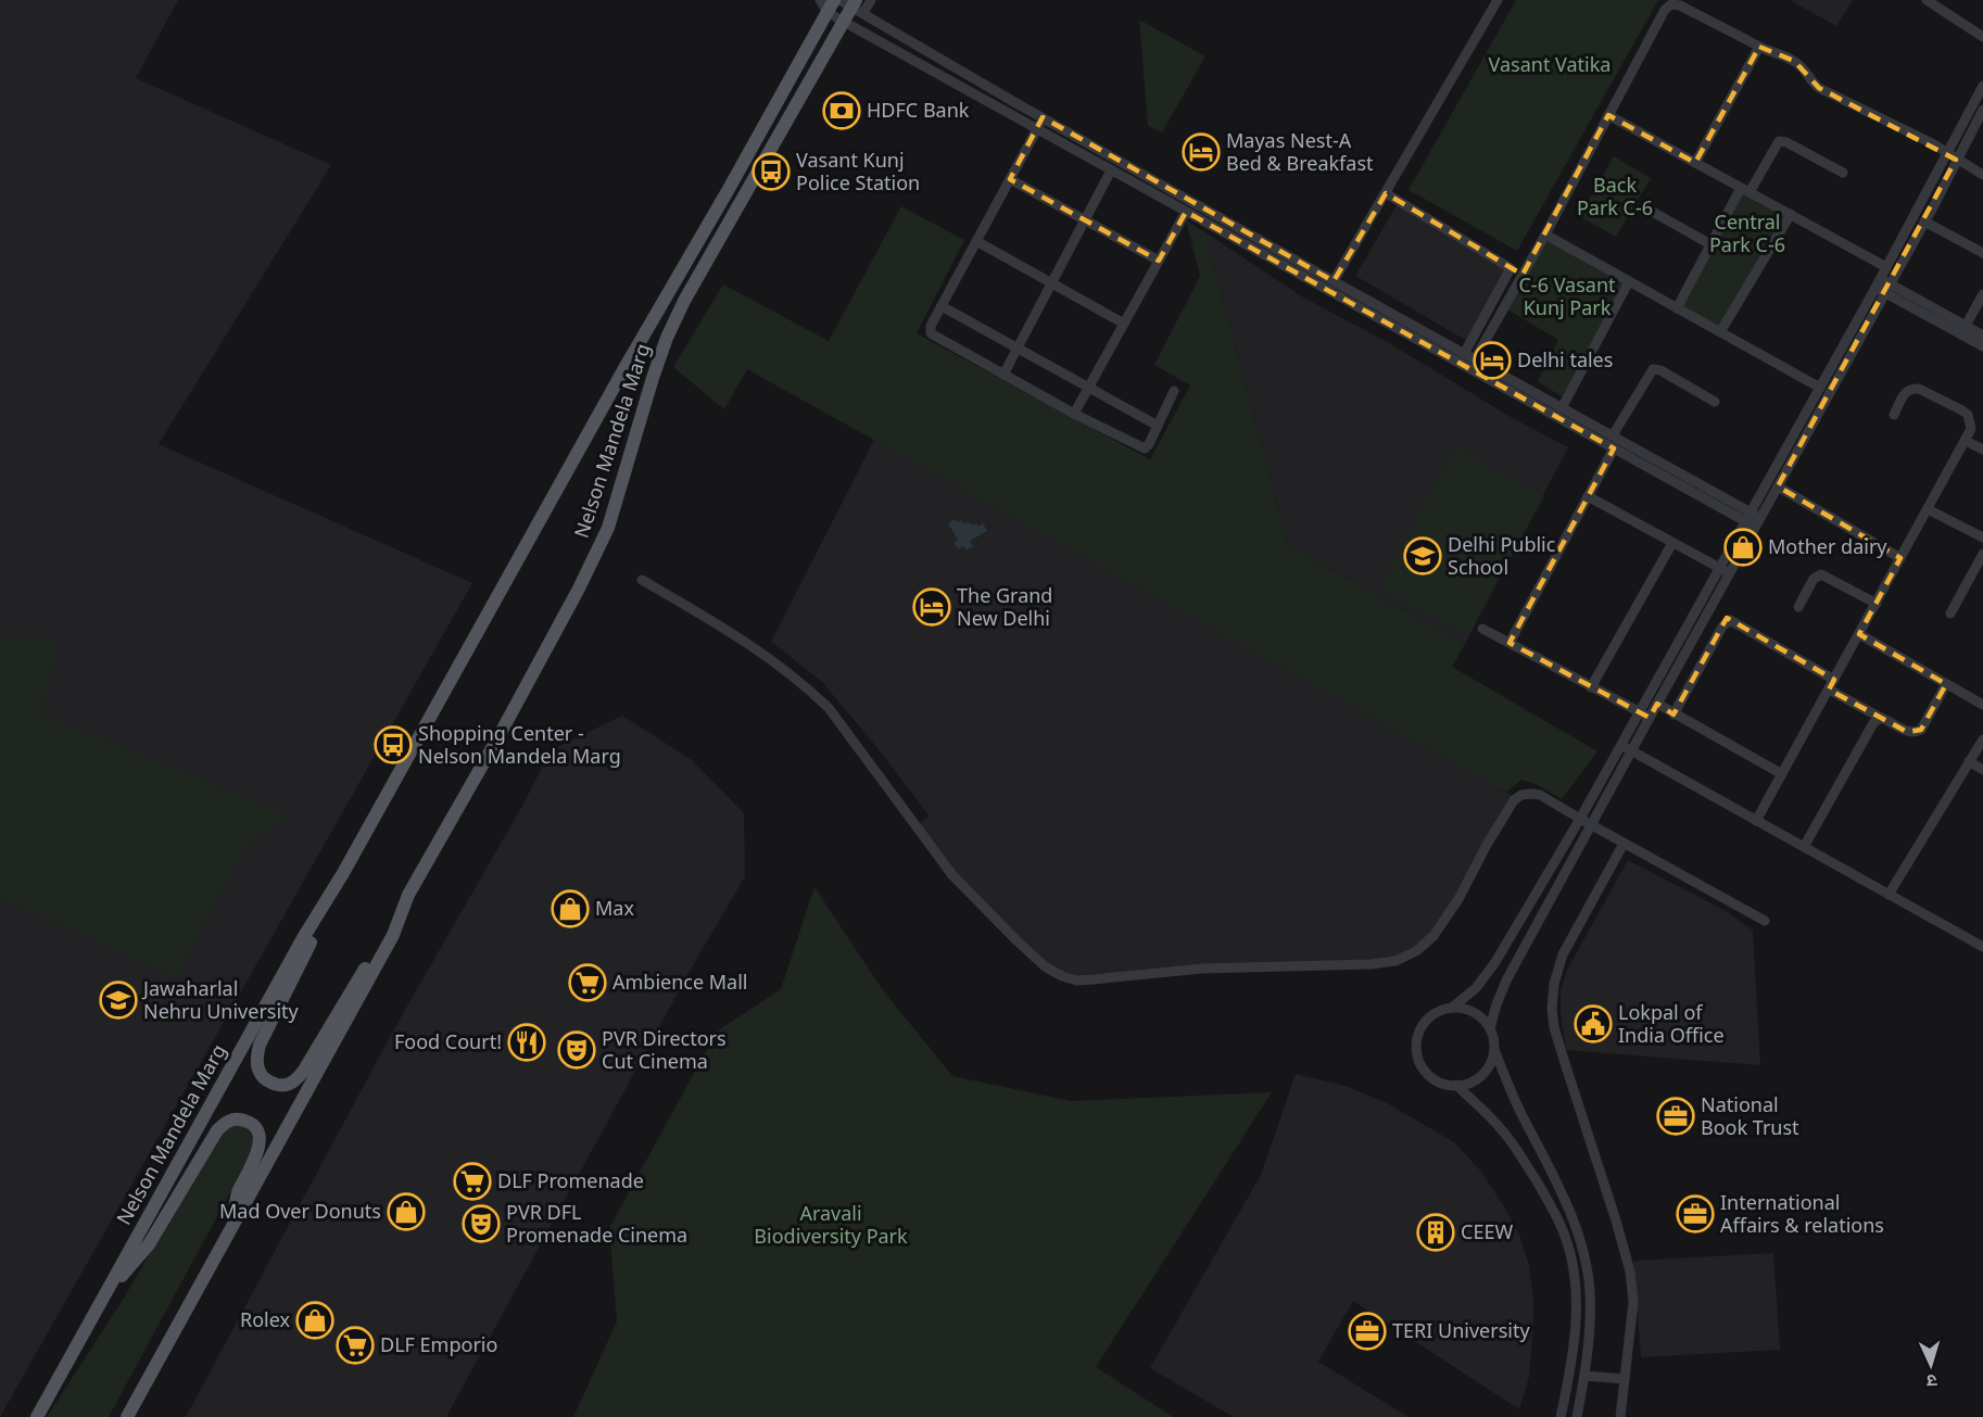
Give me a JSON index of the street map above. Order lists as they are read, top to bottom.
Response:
{
  "streets": {
    "main road": ["Nelson Mandela Marg"]
  },
  "parks": [
    "Vasant Vatika",
    "Back Park C-6",
    "Central Park C-6",
    "C-6 Vasant Kunj Park",
    "Aravali Biodiversity Park"
  ],
  "places": {
    "bank": ["HDFC Bank"],
    "hotel": ["Mayas Nest-A Bed & Breakfast", "Delhi tales", "The Grand New Delhi"],
    "bus stop": ["Vasant Kunj Police Station", "Shopping Center - Nelson Mandela Marg"],
    "shop": [
      "Mother dairy",
      "Max",
      "Mad Over Donuts",
      "Rolex"
    ],
    "school or university": ["Delhi Public School", "Jawaharlal Nehru University"],
    "supermarket": ["Ambience Mall", "DLF Promenade", "DLF Emporio"],
    "public building": ["Lokpal of India Office"],
    "restaurant": ["Food Court!"],
    "theatre": ["PVR Directors Cut Cinema", "PVR DFL Promenade Cinema"],
    "office": ["National Book Trust", "International Affairs & relations", "TERI University"],
    "building": ["CEEW"]
  },
  "north": "bottom"
}
